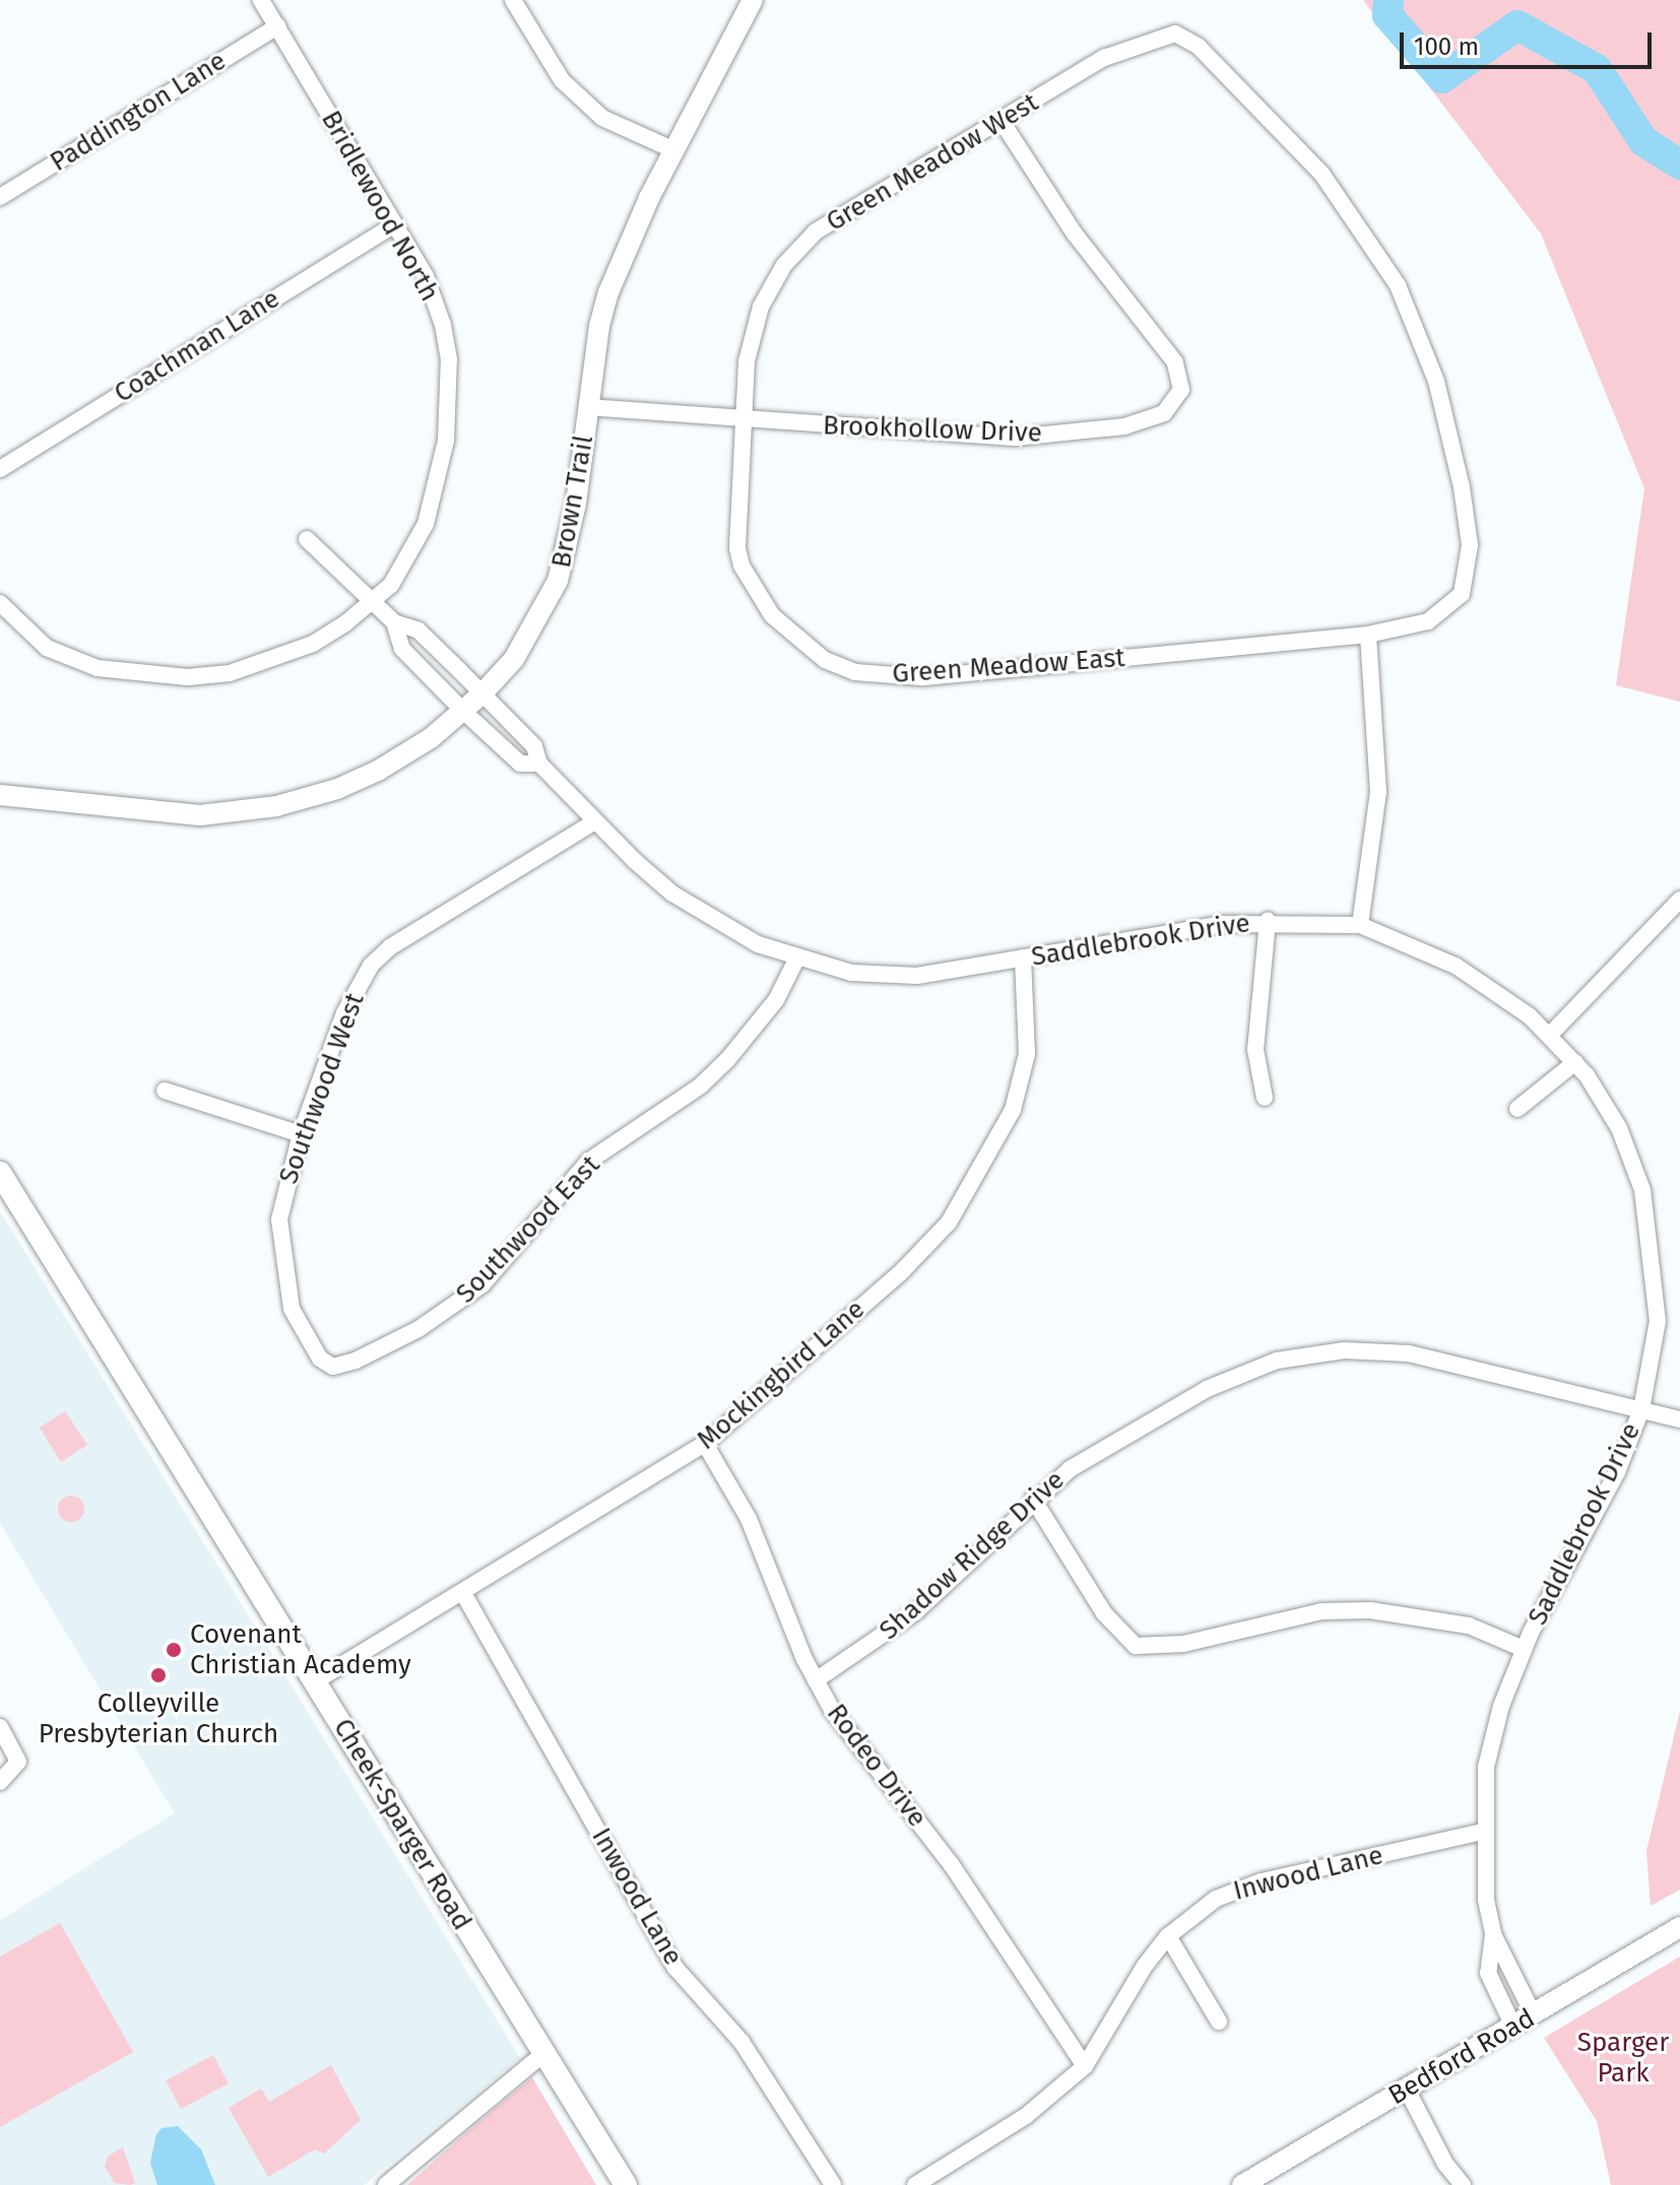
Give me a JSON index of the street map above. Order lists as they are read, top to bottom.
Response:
{
  "streets": {
    "main road": ["Cheek-Sparger Road"],
    "street": [
      "Paddington Lane",
      "Green Meadow West",
      "Bridlewood North",
      "Coachman Lane",
      "Brookhollow Drive",
      "Brown Trail",
      "Green Meadow East",
      "Saddlebrook Drive",
      "Southwood West",
      "Southwood East",
      "Mockingbird Lane",
      "Shadow Ridge Drive",
      "Rodeo Drive",
      "Inwood Lane",
      "Bedford Road"
    ]
  },
  "crossings": [
    ["Paddington Lane", "Bridlewood North"],
    ["Green Meadow West", "Brookhollow Drive"],
    ["Green Meadow West", "Green Meadow East"],
    ["Bridlewood North", "Coachman Lane"],
    ["Brookhollow Drive", "Brown Trail"],
    ["Brookhollow Drive", "Green Meadow East"],
    ["Brown Trail", "Saddlebrook Drive"],
    ["Saddlebrook Drive", "Southwood West"],
    ["Saddlebrook Drive", "Southwood East"],
    ["Saddlebrook Drive", "Mockingbird Lane"],
    ["Saddlebrook Drive", "Shadow Ridge Drive"],
    ["Saddlebrook Drive", "Inwood Lane"],
    ["Saddlebrook Drive", "Bedford Road"],
    ["Southwood West", "Southwood East"],
    ["Mockingbird Lane", "Rodeo Drive"],
    ["Mockingbird Lane", "Cheek-Sparger Road"],
    ["Mockingbird Lane", "Inwood Lane"],
    ["Shadow Ridge Drive", "Rodeo Drive"],
    ["Rodeo Drive", "Inwood Lane"]
  ],
  "parks": ["Sparger Park"],
  "places": ["Covenant Christian Academy", "Colleyville Presbyterian Church"],
  "scale_bar": "100 m"
}
